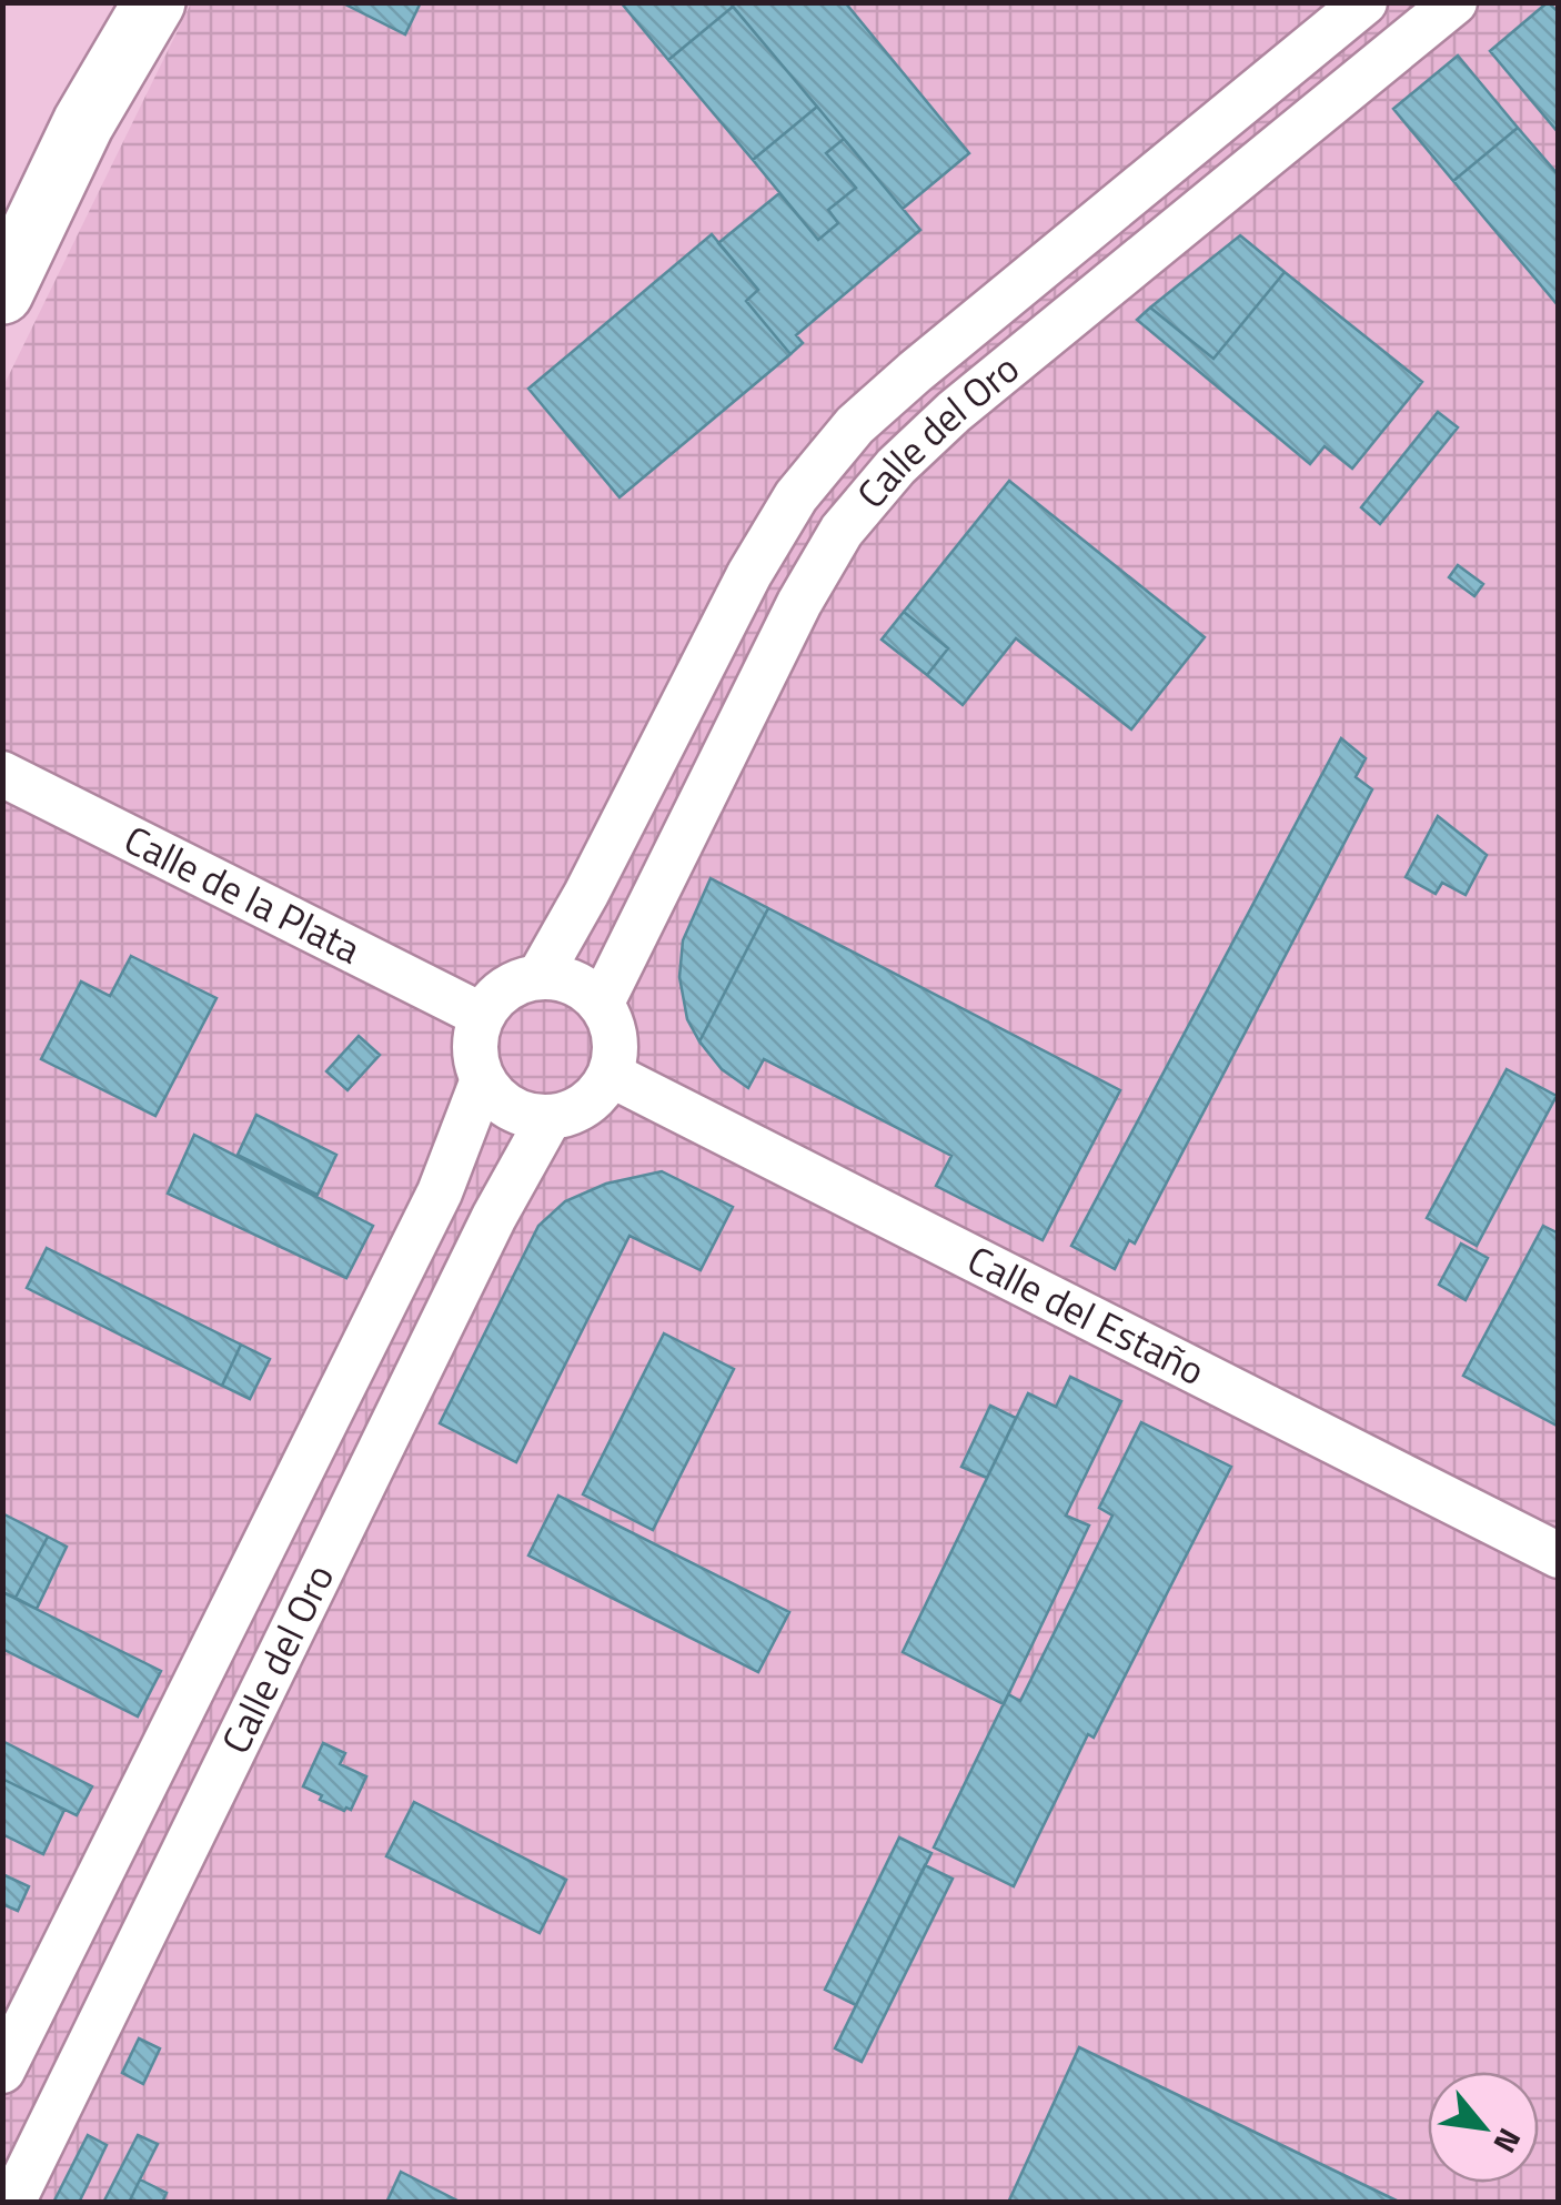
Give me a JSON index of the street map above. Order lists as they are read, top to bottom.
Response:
{
  "streets": {
    "street": ["Calle del Oro", "Calle de la Plata", "Calle del Estaño"]
  },
  "crossings": [
    ["Calle del Oro", "Calle de la Plata"],
    ["Calle del Oro", "Calle del Estaño"],
    ["Calle de la Plata", "Calle del Estaño"]
  ],
  "north": "bottom right"
}
